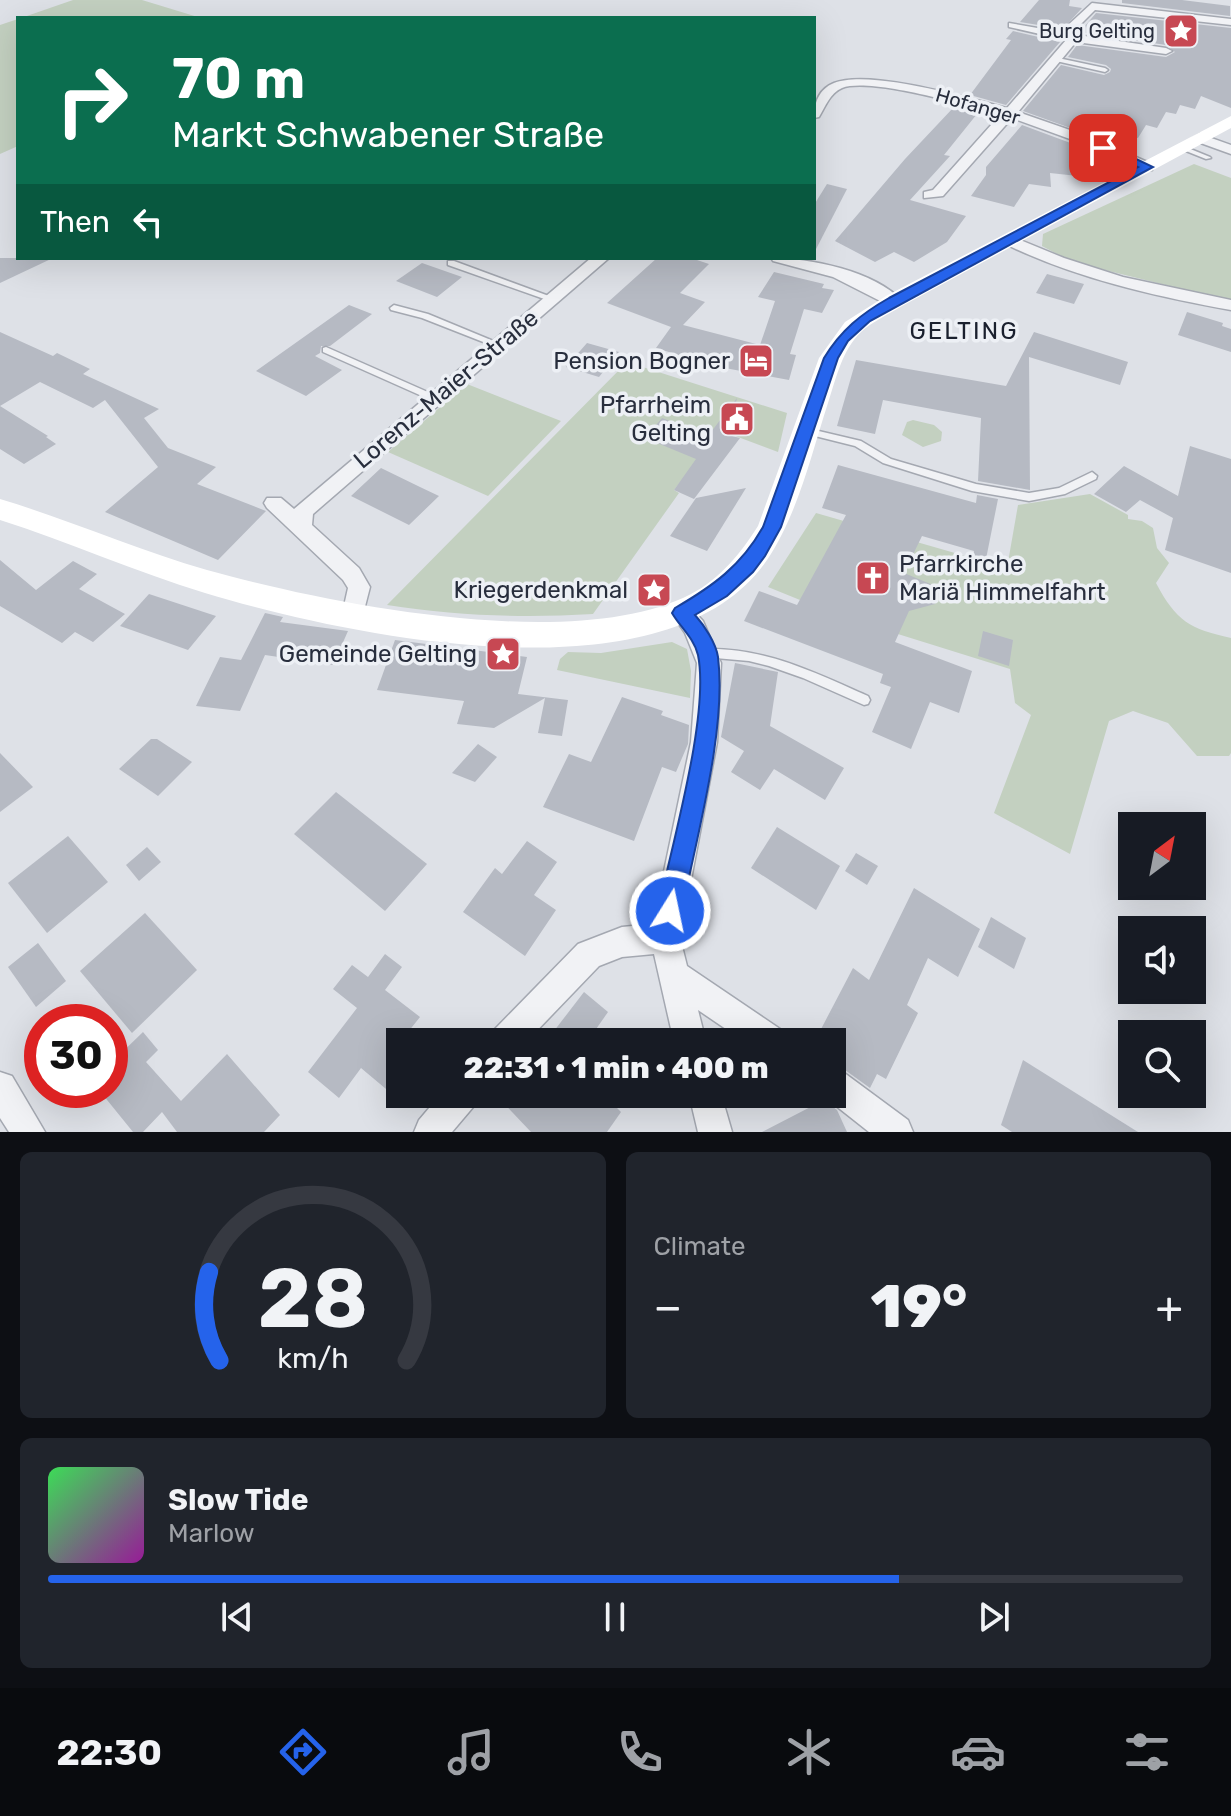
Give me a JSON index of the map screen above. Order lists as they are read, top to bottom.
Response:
{
  "streets": {
    "street": ["Hofanger", "Lorenz-Maier-Straße"]
  },
  "districts": ["GELTING"],
  "places": {
    "place": ["Burg Gelting", "Kriegerdenkmal", "Gemeinde Gelting"],
    "hotel": ["Pension Bogner"],
    "public building": ["Pfarrheim Gelting"],
    "church": ["Pfarrkirche Mariä Himmelfahrt"]
  },
  "north": "top right",
  "page": {
    "turn": ["70 m", "Markt Schwabener Straße"],
    "then": "Then",
    "limit": "30",
    "trip": "22:31 · 1 min · 400 m",
    "tile": "Climate",
    "heat": ["−", "19°", "+"],
    "song": ["Slow Tide", "Marlow"],
    "tabs": "22:30",
    "gauge": ["28", "km/h"]
  }
}
